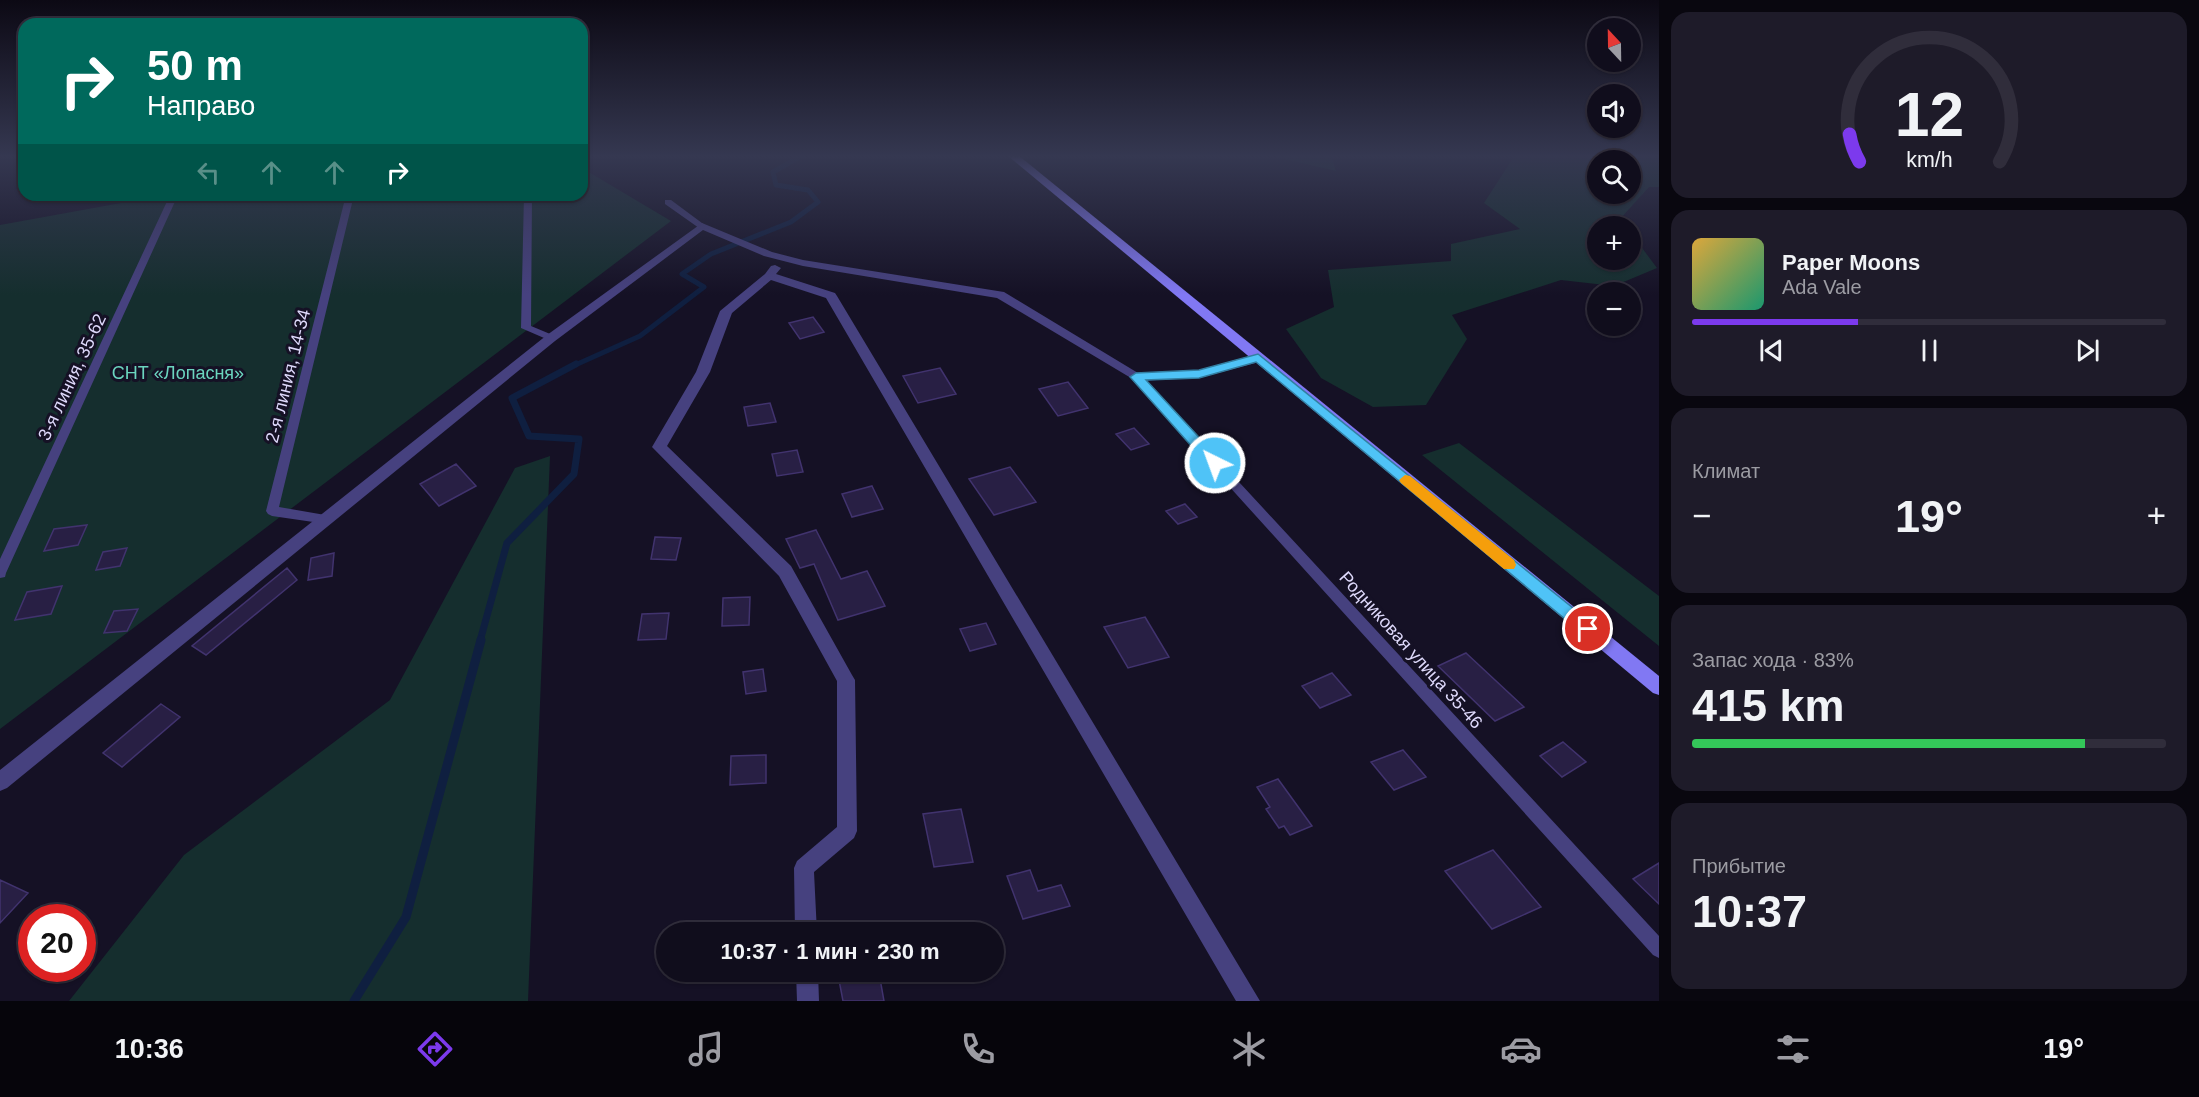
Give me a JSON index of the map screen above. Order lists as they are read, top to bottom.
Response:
{
  "streets": {
    "lane": ["2-я линия, 14-34", "3-я линия, 35-62", "Родниковая улица 35-46"]
  },
  "parks": ["СНТ «Лопасня»"],
  "north": "top",
  "page": {
    "map_buttons": ["+", "−"],
    "turn": ["50 m", "Направо"],
    "song": ["Paper Moons", "Ada Vale"],
    "tile": [
      "Климат",
      ["Запас хода · 83%", "415 km"],
      ["Прибытие", "10:37"]
    ],
    "heat": ["−", "19°", "+"],
    "limit": "20",
    "trip": "10:37 · 1 мин · 230 m",
    "tabs": ["10:36", "19°"],
    "gauge": ["12", "km/h"]
  }
}
